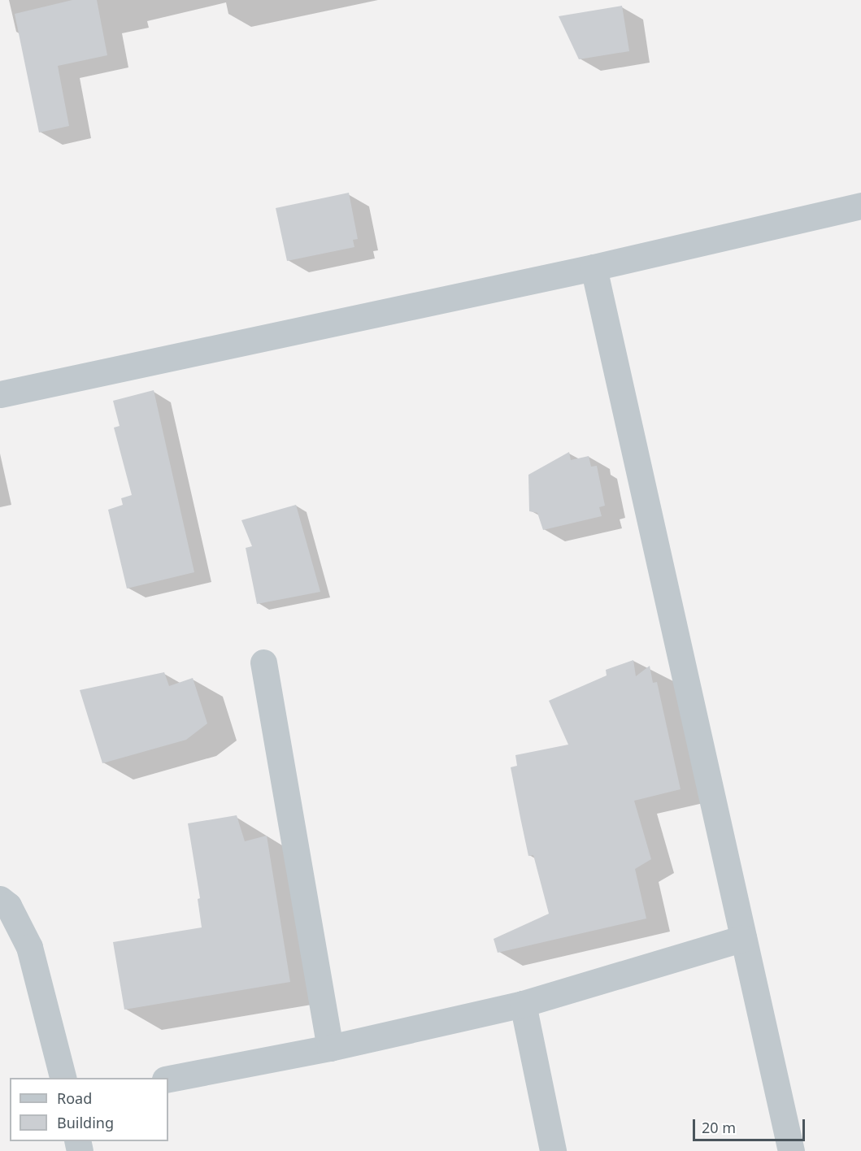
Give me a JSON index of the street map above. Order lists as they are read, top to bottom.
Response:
{
  "legend": ["Road", "Building"],
  "scale_bar": "20 m"
}
